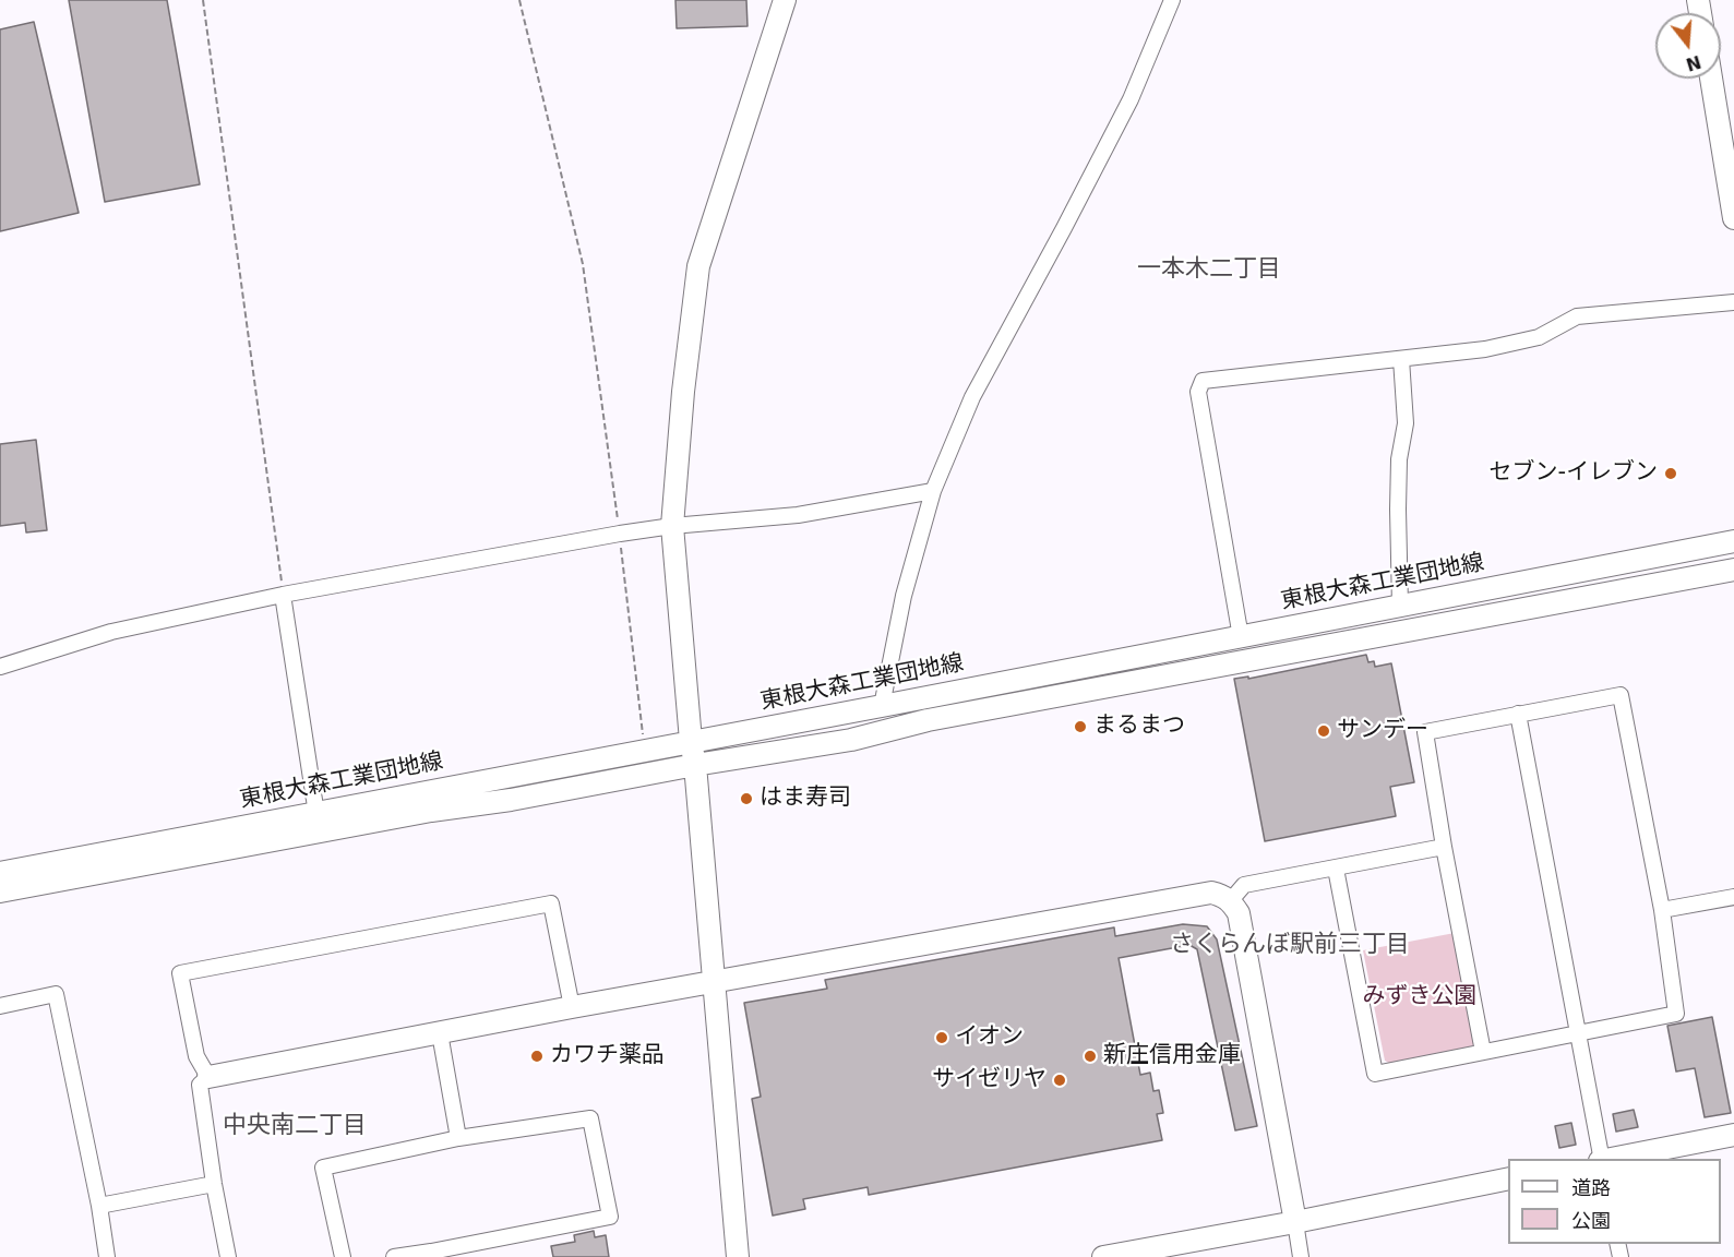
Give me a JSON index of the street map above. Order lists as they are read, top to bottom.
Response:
{
  "streets": {
    "main road": ["東根大森工業団地線"]
  },
  "districts": ["一本木二丁目", "さくらんぼ駅前三丁目", "中央南二丁目"],
  "parks": ["みずき公園"],
  "places": [
    "セブン-イレブン",
    "まるまつ",
    "サンデー",
    "はま寿司",
    "イオン",
    "カワチ薬品",
    "新庄信用金庫",
    "サイゼリヤ"
  ],
  "legend": ["道路", "公園"],
  "north": "bottom"
}
